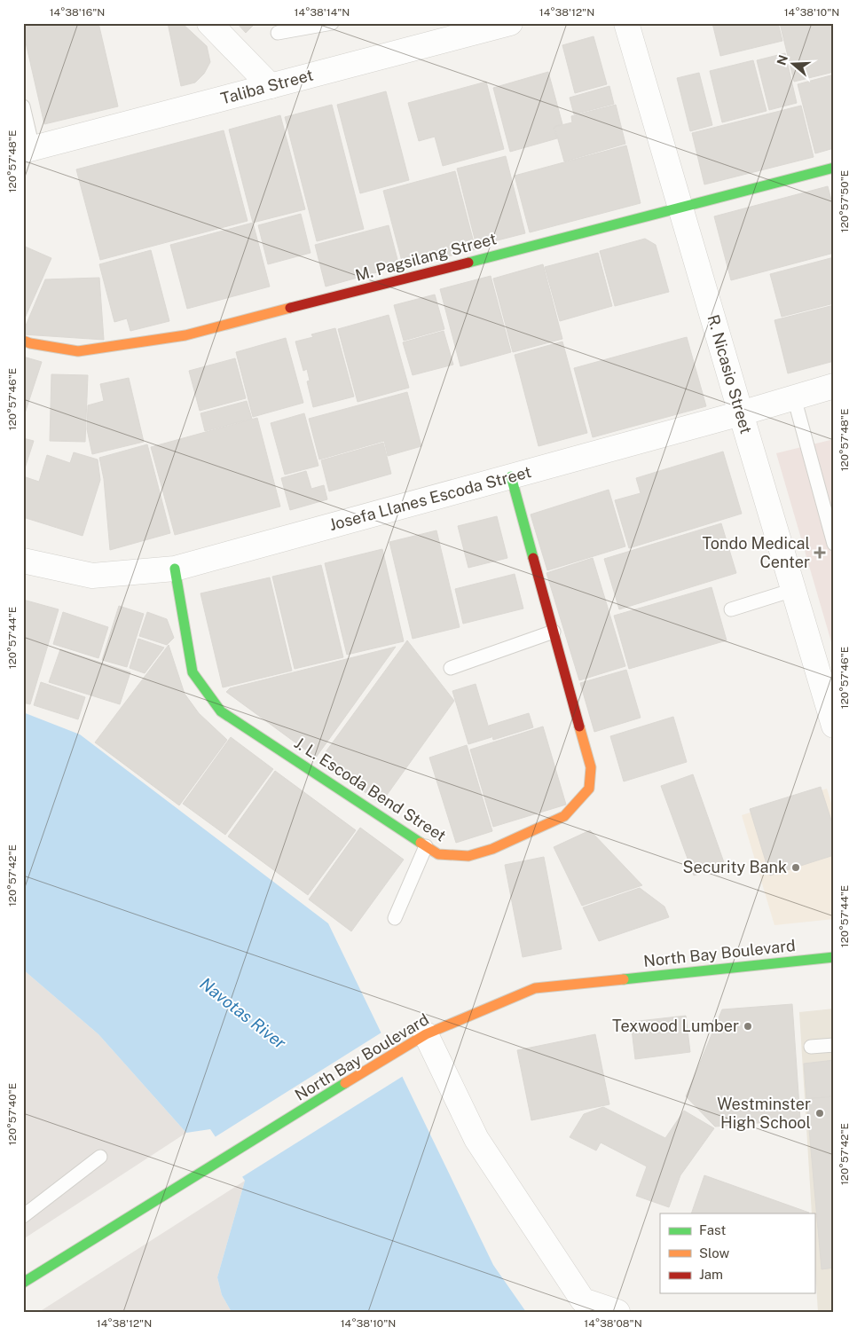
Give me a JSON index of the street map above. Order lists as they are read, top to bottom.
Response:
{
  "streets": {
    "street": [
      "Taliba Street",
      "M. Pagsilang Street",
      "R. Nicasio Street",
      "Josefa Llanes Escoda Street",
      "J. L. Escoda Bend Street",
      "North Bay Boulevard"
    ]
  },
  "crossings": [
    ["M. Pagsilang Street", "R. Nicasio Street"],
    ["R. Nicasio Street", "Josefa Llanes Escoda Street"],
    ["Josefa Llanes Escoda Street", "J. L. Escoda Bend Street"]
  ],
  "water": ["Navotas River"],
  "places": {
    "health": ["Tondo Medical Center"],
    "other": ["Security Bank", "Texwood Lumber", "Westminster High School"]
  },
  "legend": ["Fast", "Slow", "Jam"],
  "north": "left",
  "coordinates": [
    "14°38'16\"N",
    "14°38'14\"N",
    "14°38'12\"N",
    "14°38'10\"N",
    "120°57'48\"E",
    "120°57'50\"E",
    "120°57'46\"E",
    "120°57'44\"E",
    "120°57'42\"E",
    "120°57'40\"E",
    "14°38'08\"N"
  ]
}
